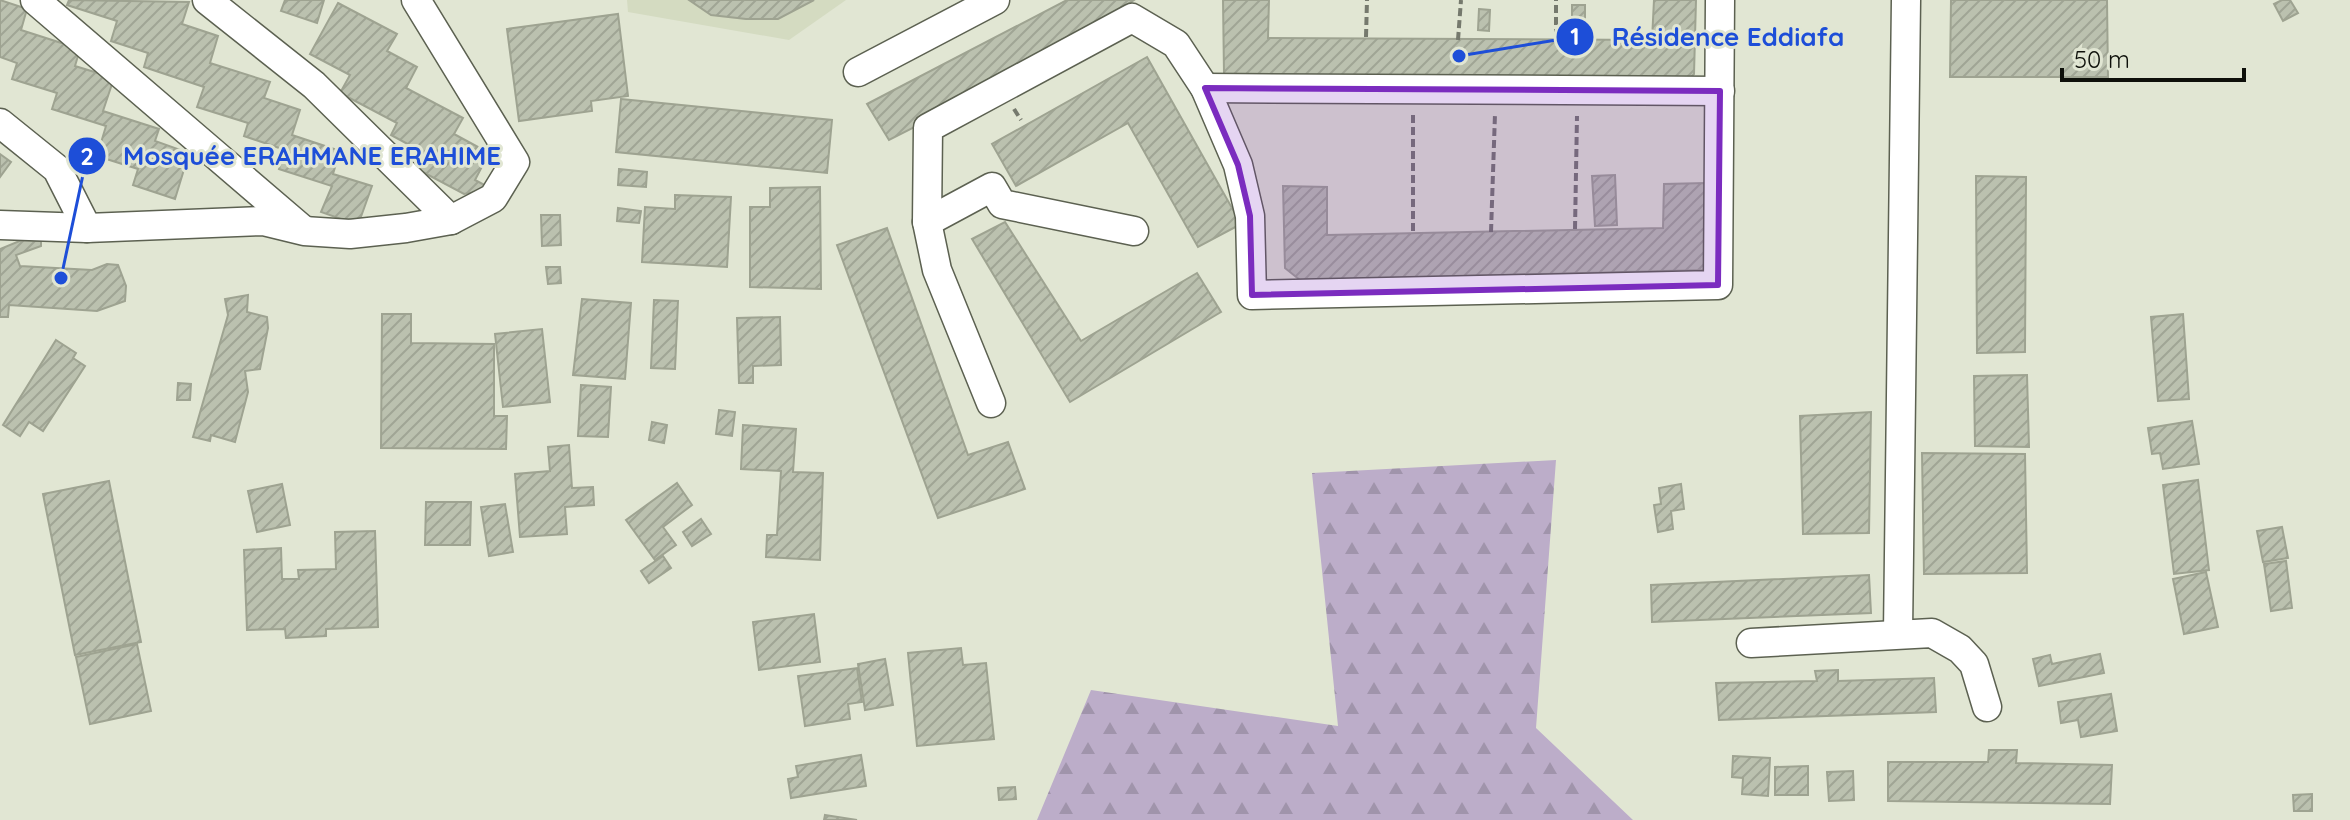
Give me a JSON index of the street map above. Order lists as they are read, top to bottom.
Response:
{
  "places": ["Résidence Eddiafa", "Mosquée ERAHMANE ERAHIME"],
  "scale_bar": "50 m"
}
